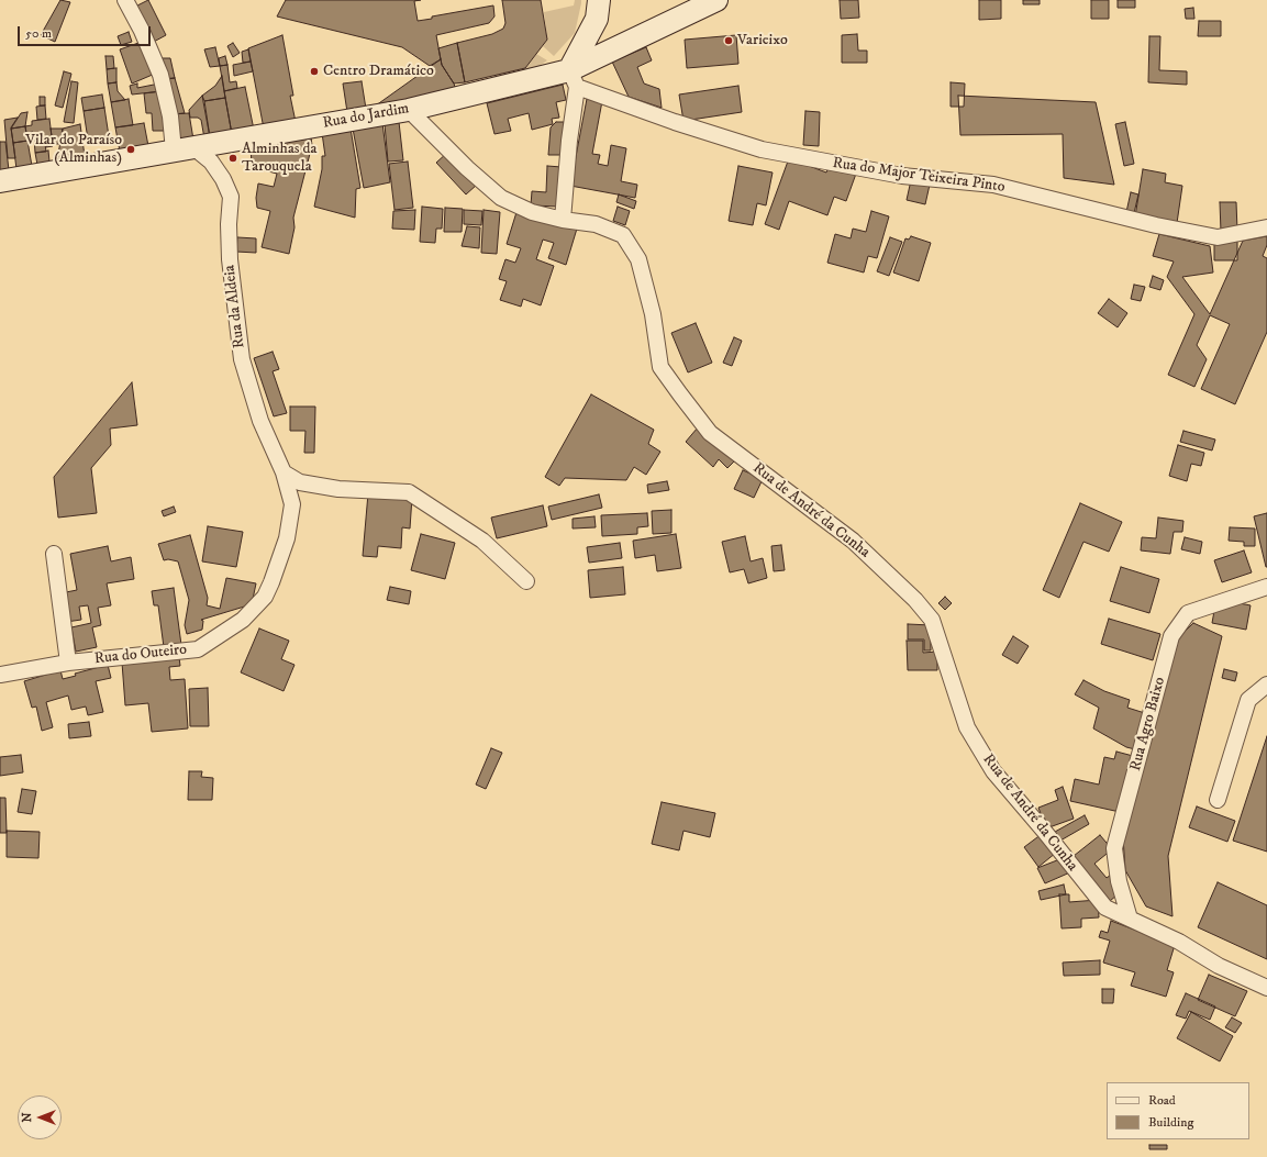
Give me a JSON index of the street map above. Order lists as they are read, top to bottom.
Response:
{
  "streets": {
    "main road": ["Rua do Jardim"],
    "street": [
      "Rua do Major Teixeira Pinto",
      "Rua da Aldeia",
      "Rua de André da Cunha",
      "Rua do Outeiro",
      "Rua Agro Baixo"
    ]
  },
  "crossings": [
    ["Rua do Jardim", "Rua do Major Teixeira Pinto"],
    ["Rua do Jardim", "Rua da Aldeia"],
    ["Rua do Jardim", "Rua de André da Cunha"],
    ["Rua da Aldeia", "Rua do Outeiro"],
    ["Rua de André da Cunha", "Rua Agro Baixo"]
  ],
  "places": [
    "Varieixo",
    "Centro Dramático",
    "Vilar do Paraíso (Alminhas)",
    "Alminhas da Tarouquela"
  ],
  "legend": ["Road", "Building"],
  "scale_bar": "50 m",
  "north": "left"
}
